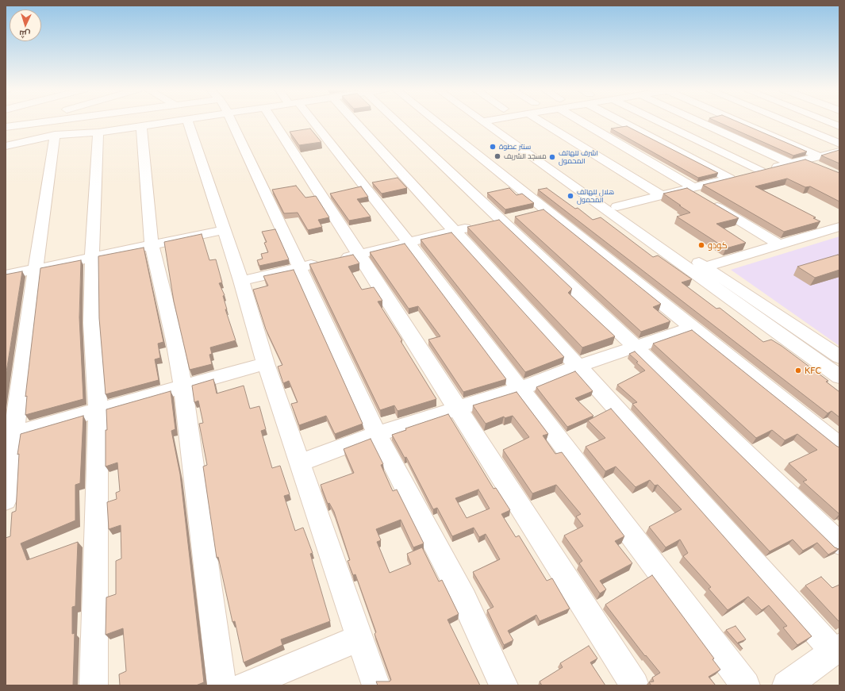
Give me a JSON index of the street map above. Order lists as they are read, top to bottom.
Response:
{
  "places": [
    "سنتر عطوة",
    "مسجد الشريف",
    "اشرف للهاتف المحمول",
    "هلال للهاتف المحمول",
    "كودو",
    "KFC"
  ],
  "north": "bottom"
}
